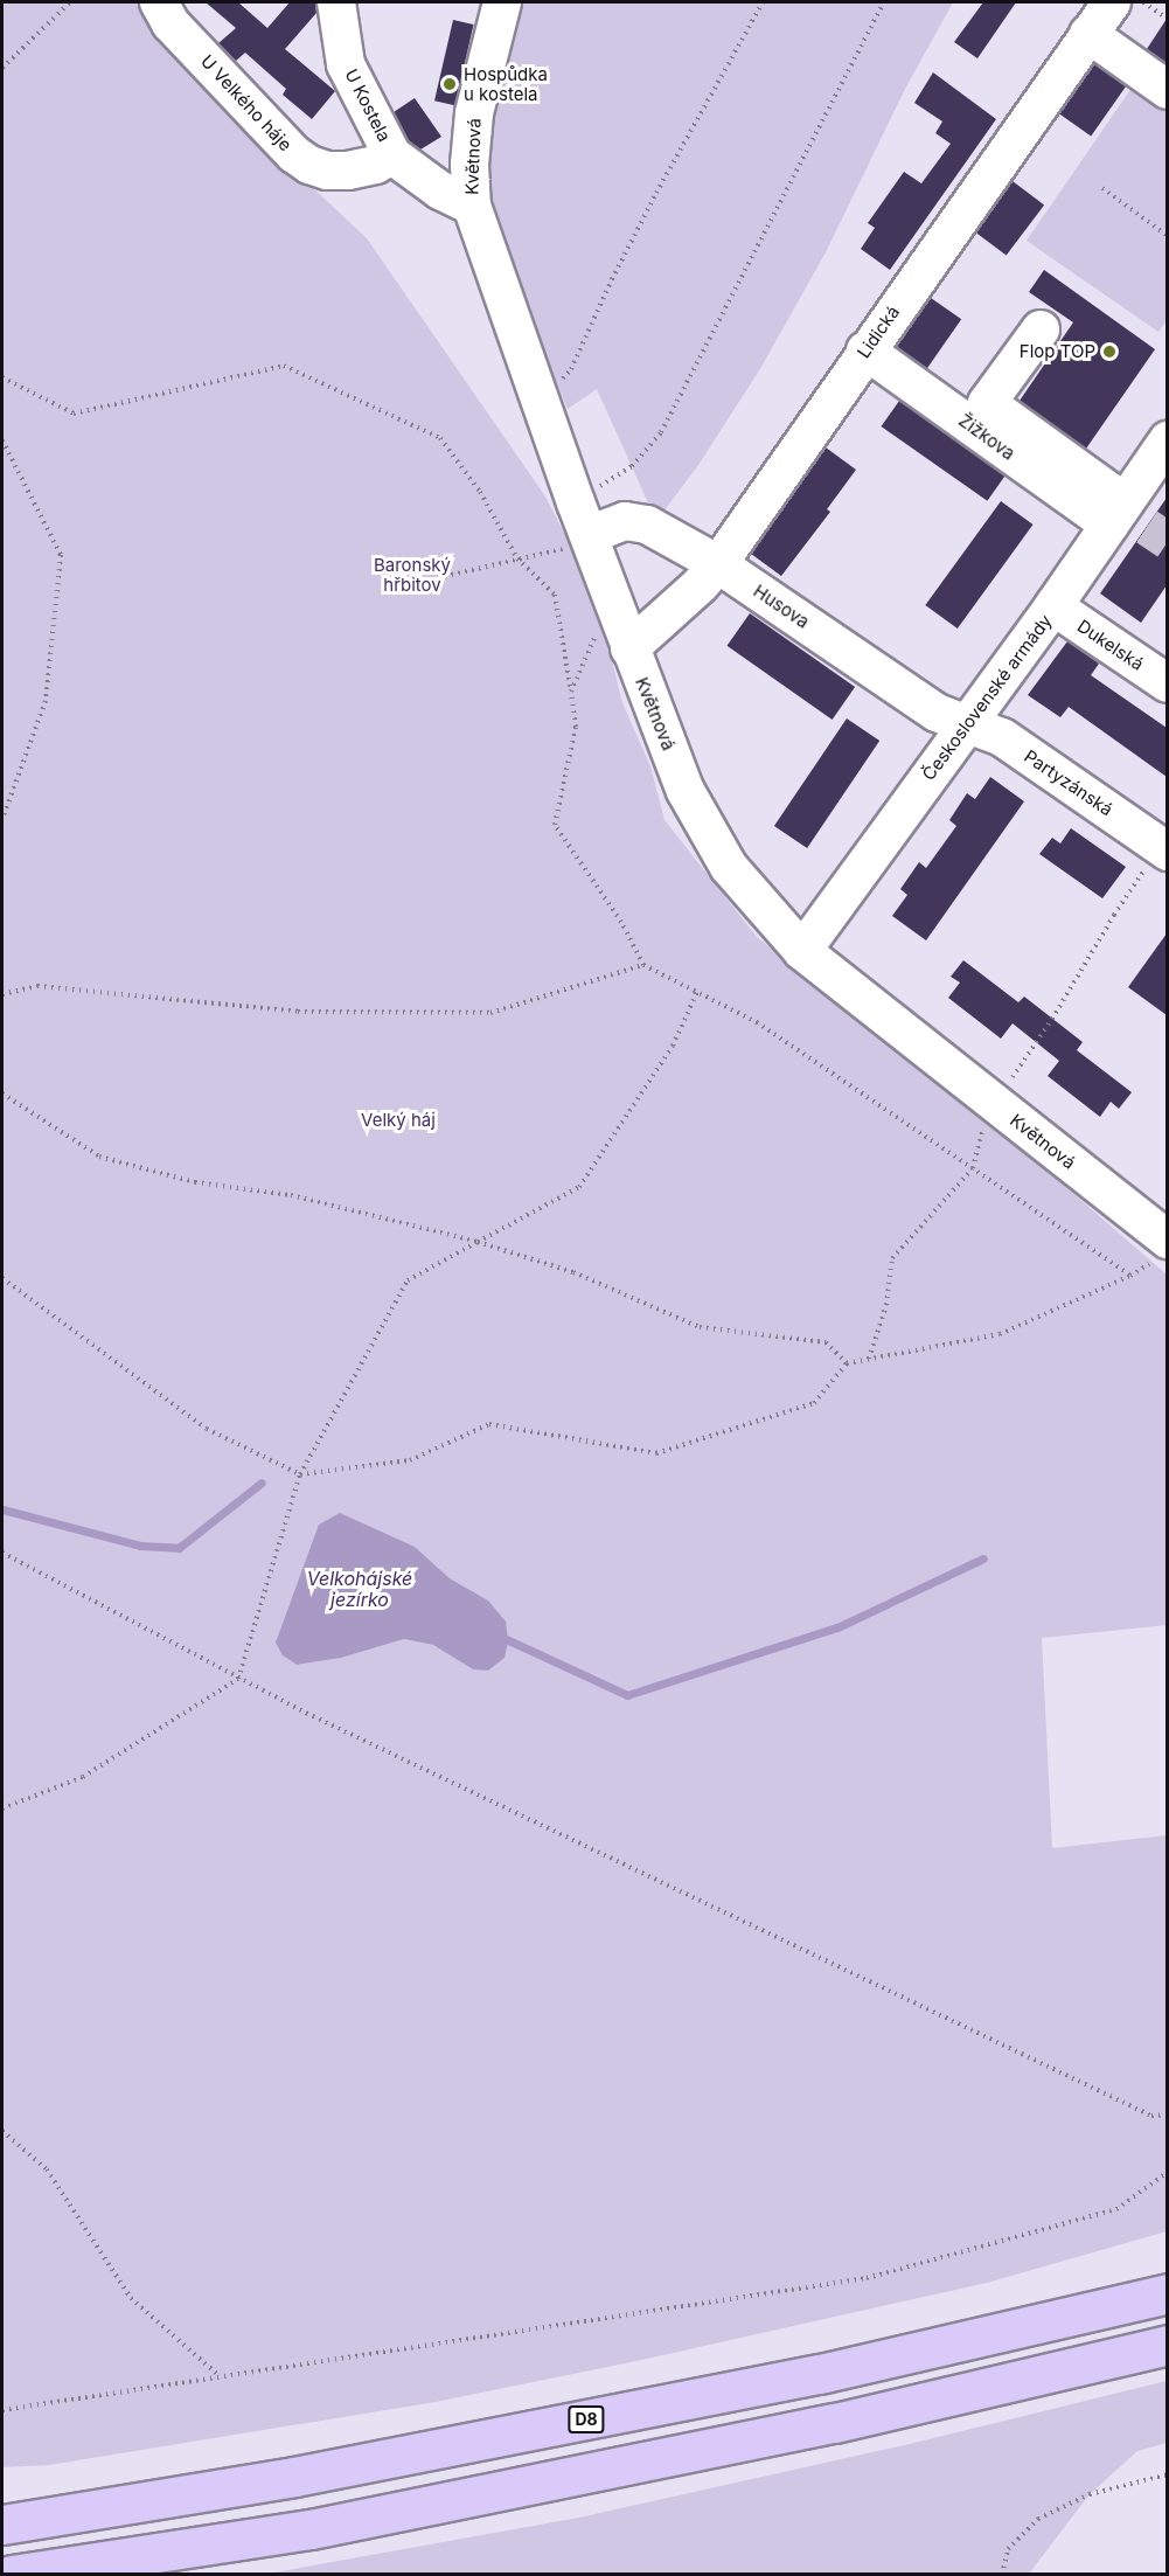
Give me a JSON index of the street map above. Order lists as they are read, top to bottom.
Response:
{
  "streets": {
    "highway": ["D8"],
    "street": [
      "U Velkého háje",
      "U Kostela",
      "Květnová",
      "Lidická",
      "Žižkova",
      "Husova",
      "Dukelská",
      "Československé armády",
      "Partyzánská"
    ]
  },
  "crossings": [
    ["U Velkého háje", "U Kostela"],
    ["U Kostela", "Květnová"],
    ["Květnová", "Lidická"],
    ["Květnová", "Husova"],
    ["Květnová", "Československé armády"],
    ["Lidická", "Žižkova"],
    ["Lidická", "Husova"],
    ["Žižkova", "Československé armády"],
    ["Husova", "Československé armády"],
    ["Husova", "Partyzánská"],
    ["Dukelská", "Československé armády"],
    ["Československé armády", "Partyzánská"]
  ],
  "water": ["Velkohájské jezírko"],
  "parks": ["Baronský hřbitov", "Velký háj"],
  "places": ["Hospůdka u kostela", "Flop TOP"]
}
